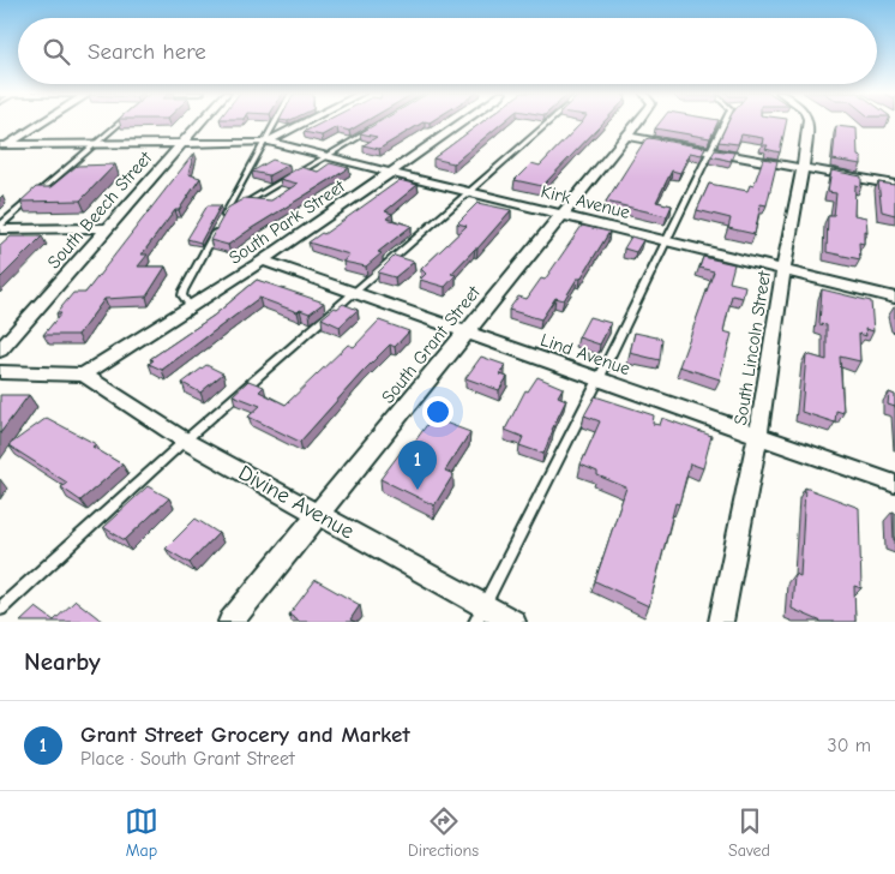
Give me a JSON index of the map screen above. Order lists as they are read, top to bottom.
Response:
{
  "streets": {
    "street": [
      "Kirk Avenue",
      "South Beech Street",
      "South Park Street",
      "South Grant Street",
      "South Lincoln Street",
      "Lind Avenue",
      "Divine Avenue"
    ]
  },
  "crossings": [
    ["Kirk Avenue", "South Park Street"],
    ["Kirk Avenue", "South Grant Street"],
    ["Kirk Avenue", "South Lincoln Street"],
    ["South Park Street", "Lind Avenue"],
    ["South Park Street", "Divine Avenue"],
    ["South Grant Street", "Lind Avenue"],
    ["South Grant Street", "Divine Avenue"],
    ["South Lincoln Street", "Lind Avenue"]
  ],
  "page": {
    "search": "Search here",
    "pins": "1",
    "heading": "Nearby",
    "list": [
      {
        "mark": "1",
        "name": "Grant Street Grocery and Market",
        "note": "Place · South Grant Street",
        "value": "30 m"
      }
    ],
    "nav": ["Map", "Directions", "Saved"]
  }
}
